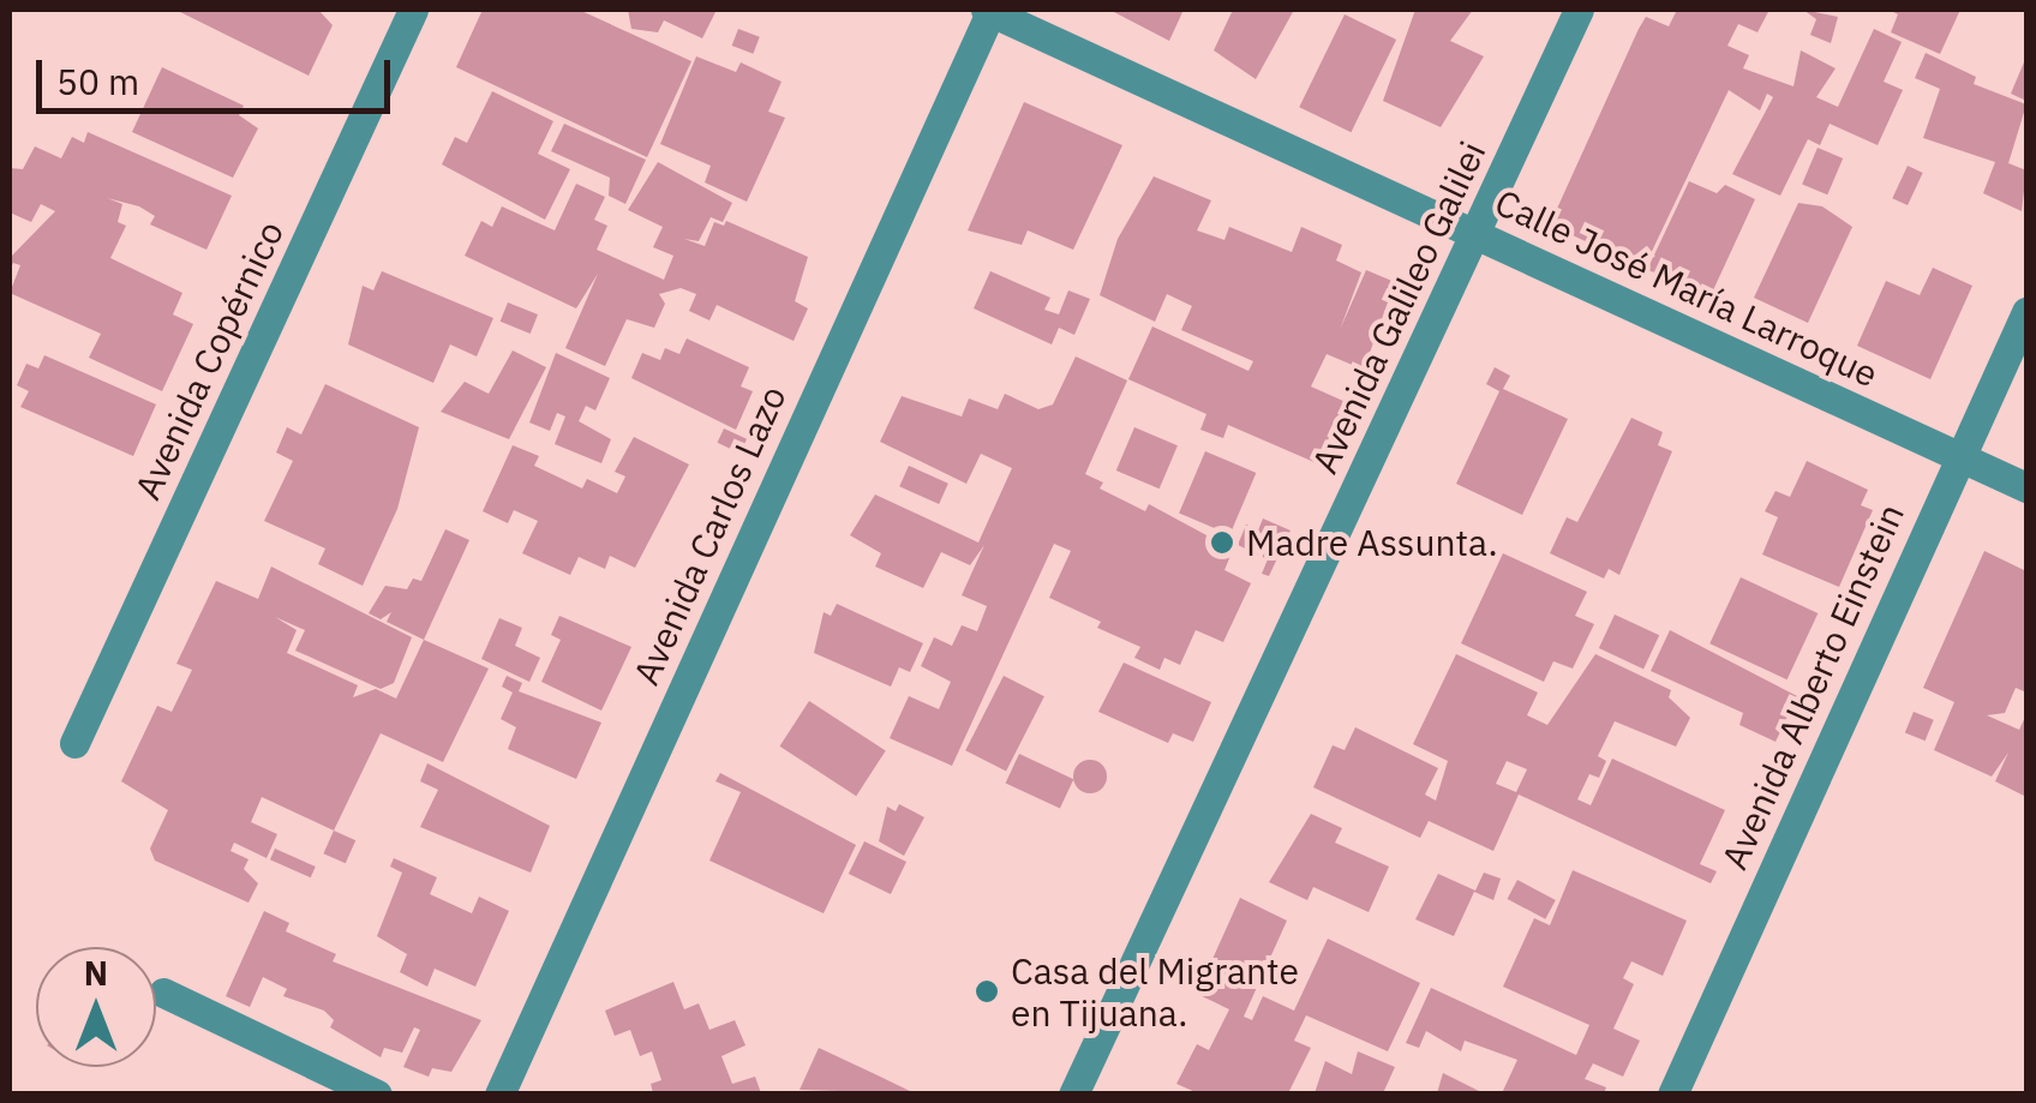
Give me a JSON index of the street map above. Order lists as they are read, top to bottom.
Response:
{
  "streets": {
    "street": [
      "Calle José María Larroque",
      "Avenida Galileo Galilei",
      "Avenida Copérnico",
      "Avenida Carlos Lazo",
      "Avenida Alberto Einstein"
    ]
  },
  "crossings": [
    ["Calle José María Larroque", "Avenida Galileo Galilei"],
    ["Calle José María Larroque", "Avenida Carlos Lazo"],
    ["Calle José María Larroque", "Avenida Alberto Einstein"]
  ],
  "places": ["Madre Assunta.", "Casa del Migrante en Tijuana."],
  "scale_bar": "50 m",
  "north": "top"
}
